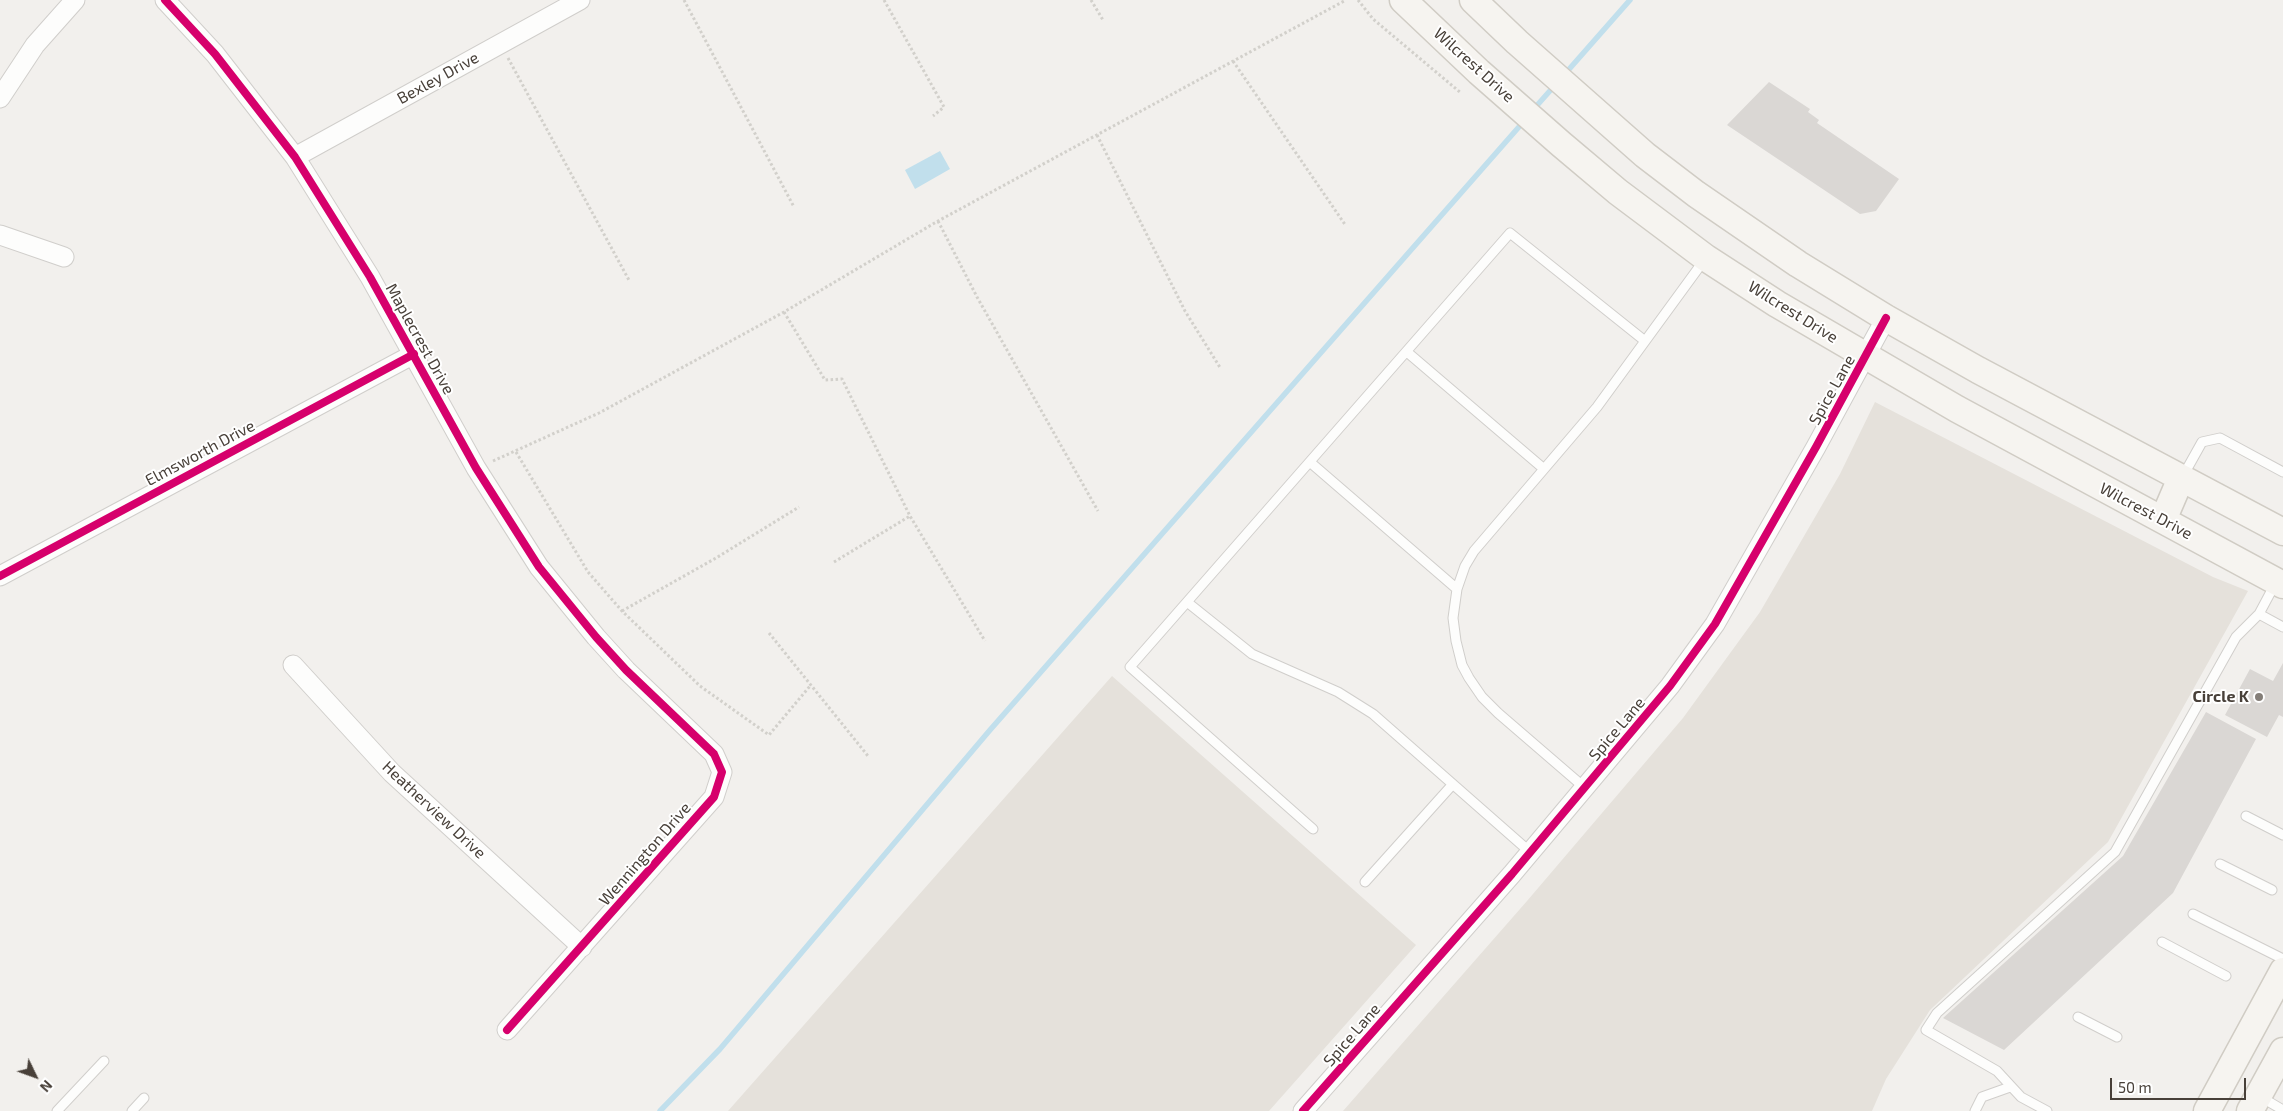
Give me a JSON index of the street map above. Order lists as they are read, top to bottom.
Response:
{
  "streets": {
    "main road": ["Wilcrest Drive"],
    "street": [
      "Bexley Drive",
      "Maplecrest Drive",
      "Spice Lane",
      "Elmsworth Drive",
      "Heatherview Drive",
      "Wennington Drive"
    ]
  },
  "crossings": [
    ["Wilcrest Drive", "Spice Lane"],
    ["Bexley Drive", "Maplecrest Drive"],
    ["Maplecrest Drive", "Elmsworth Drive"],
    ["Maplecrest Drive", "Wennington Drive"],
    ["Heatherview Drive", "Wennington Drive"]
  ],
  "places": ["Circle K"],
  "scale_bar": "50 m",
  "north": "bottom right"
}
